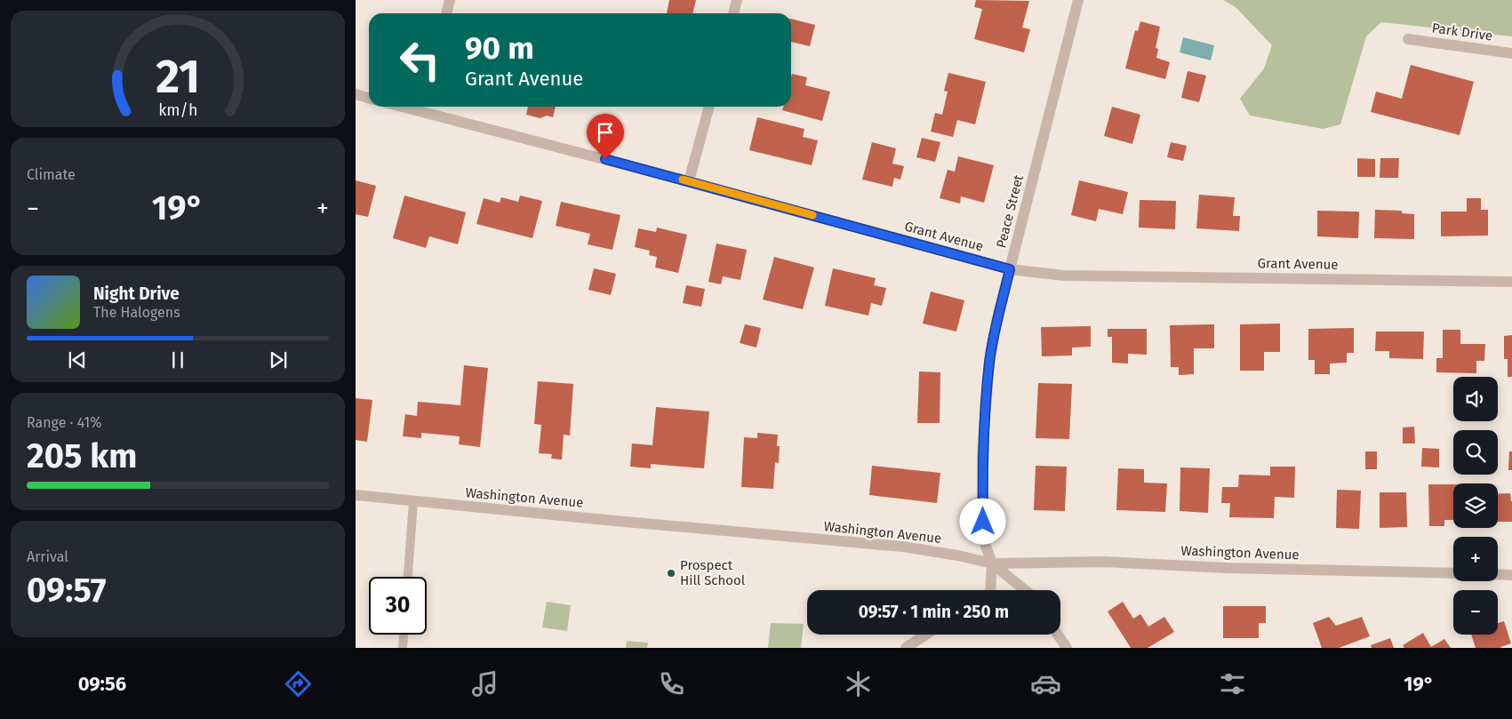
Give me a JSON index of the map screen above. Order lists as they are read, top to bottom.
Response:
{
  "streets": {
    "street": [
      "Park Drive",
      "Peace Street",
      "Grant Avenue",
      "Washington Avenue"
    ]
  },
  "crossings": [
    ["Peace Street", "Grant Avenue"],
    ["Peace Street", "Washington Avenue"]
  ],
  "places": ["Prospect Hill School"],
  "page": {
    "turn": ["90 m", "Grant Avenue"],
    "tile": [
      "Climate",
      ["Range · 41%", "205 km"],
      ["Arrival", "09:57"]
    ],
    "heat": ["−", "19°", "+"],
    "song": ["Night Drive", "The Halogens"],
    "map_buttons": ["+", "−"],
    "limit": "30",
    "trip": "09:57 · 1 min · 250 m",
    "tabs": ["09:56", "19°"],
    "gauge": ["21", "km/h"]
  }
}
